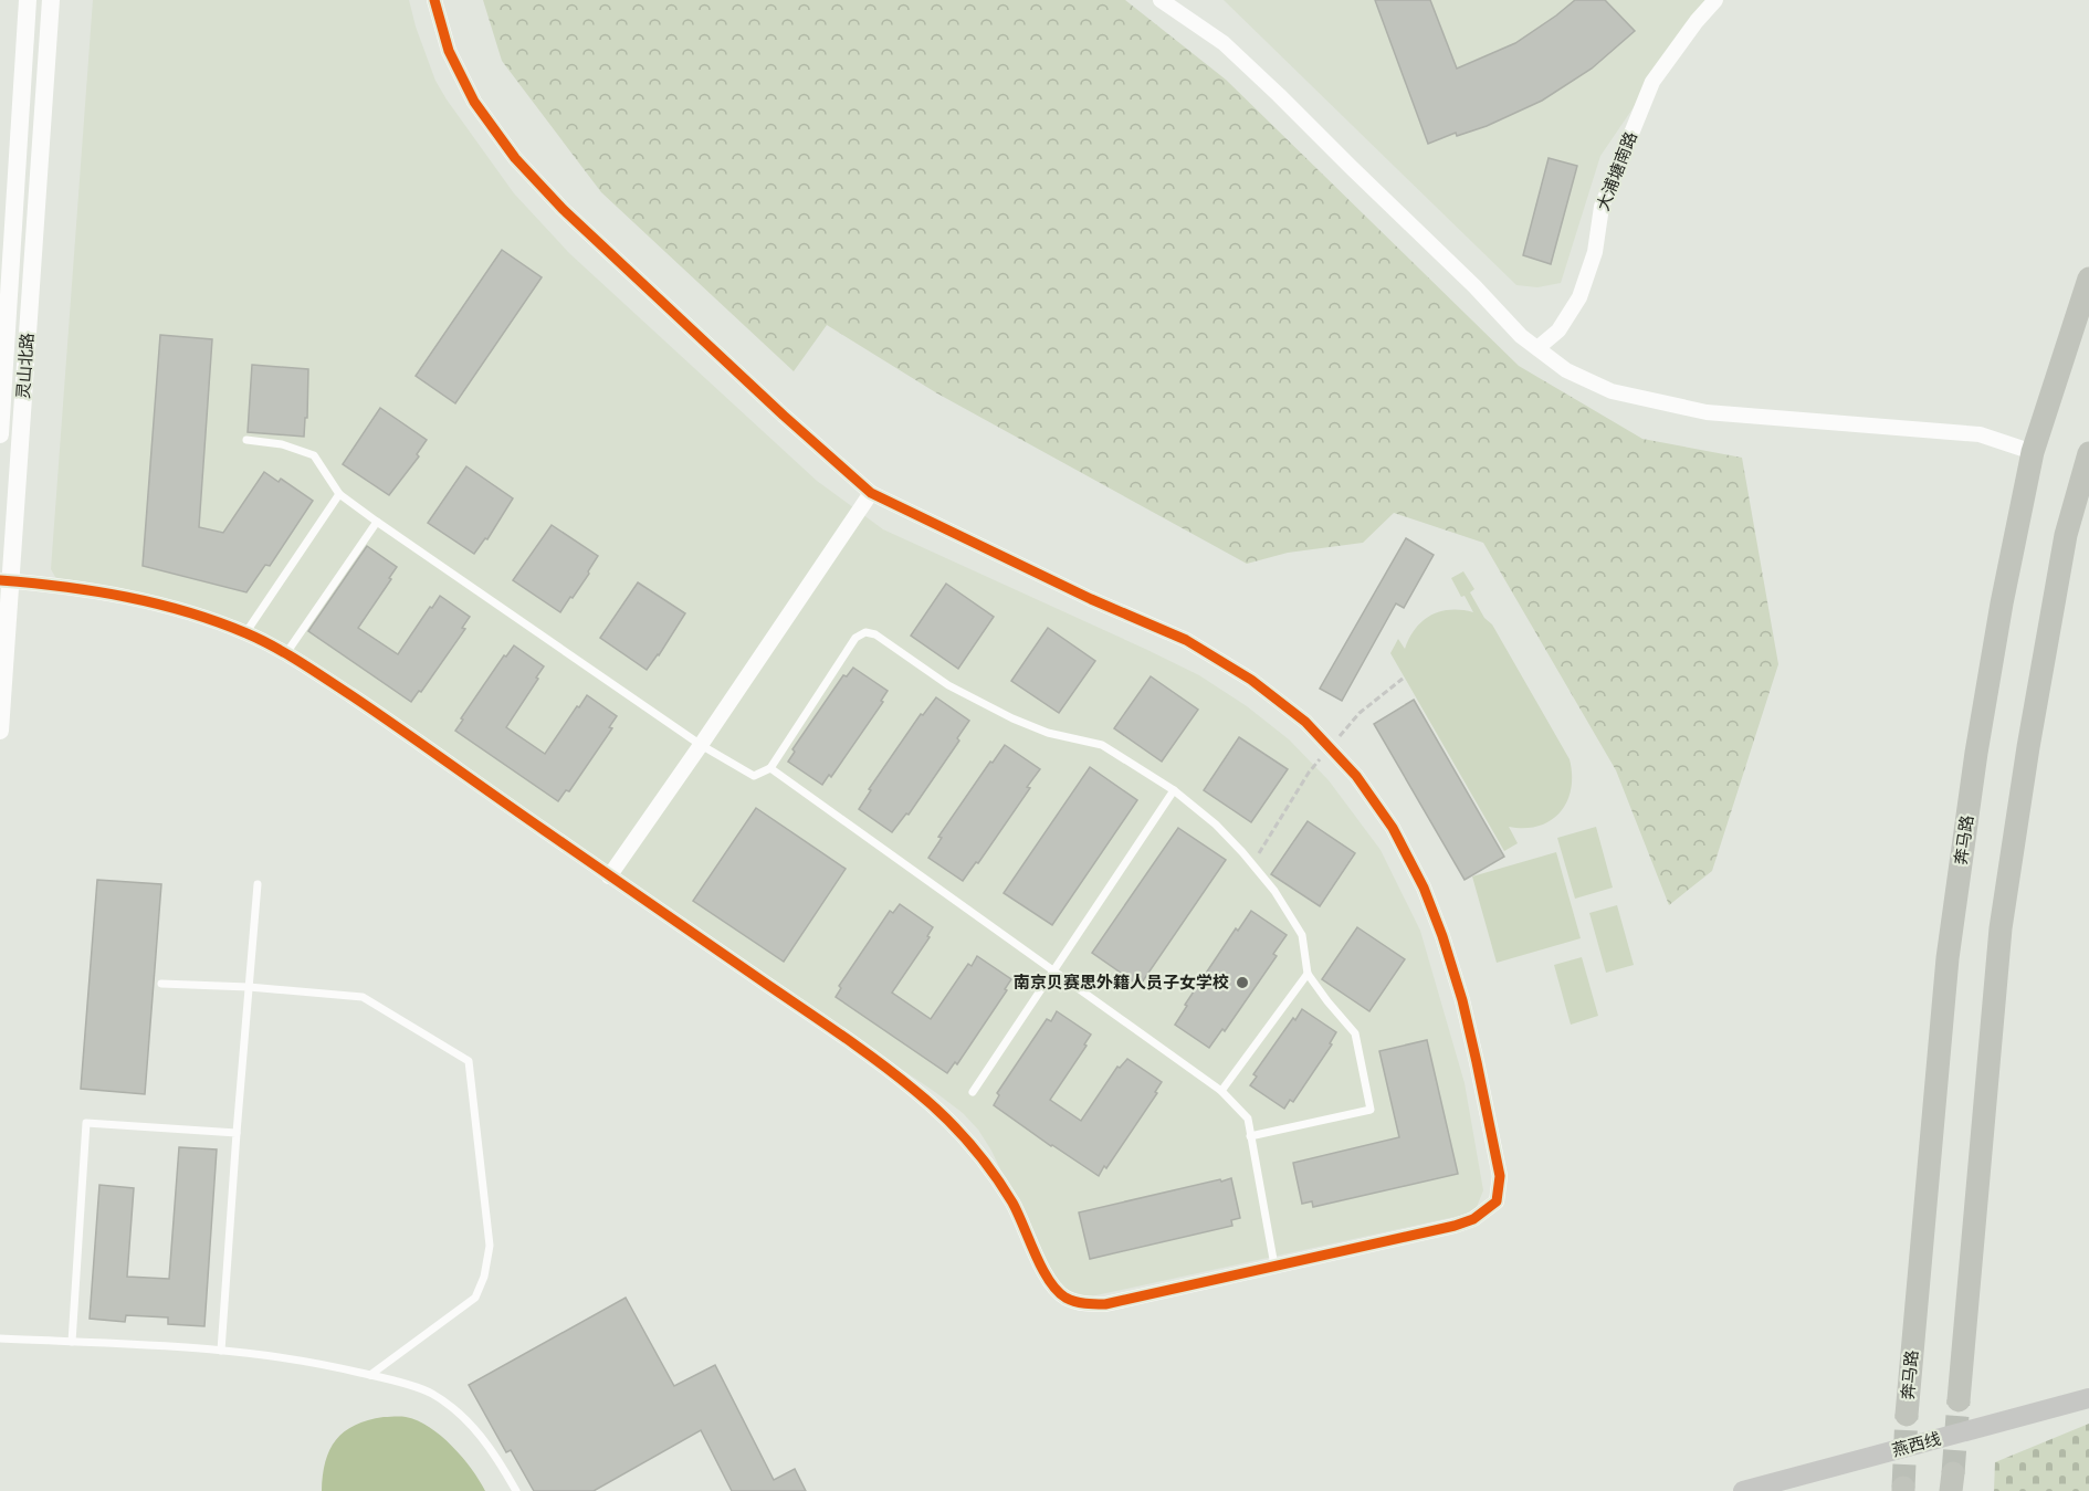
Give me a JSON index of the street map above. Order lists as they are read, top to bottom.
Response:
{
  "streets": {
    "main road": ["奔马路", "燕西线"],
    "street": ["大浦塘南路", "灵山北路"]
  },
  "places": ["南京贝赛思外籍人员子女学校"]
}
